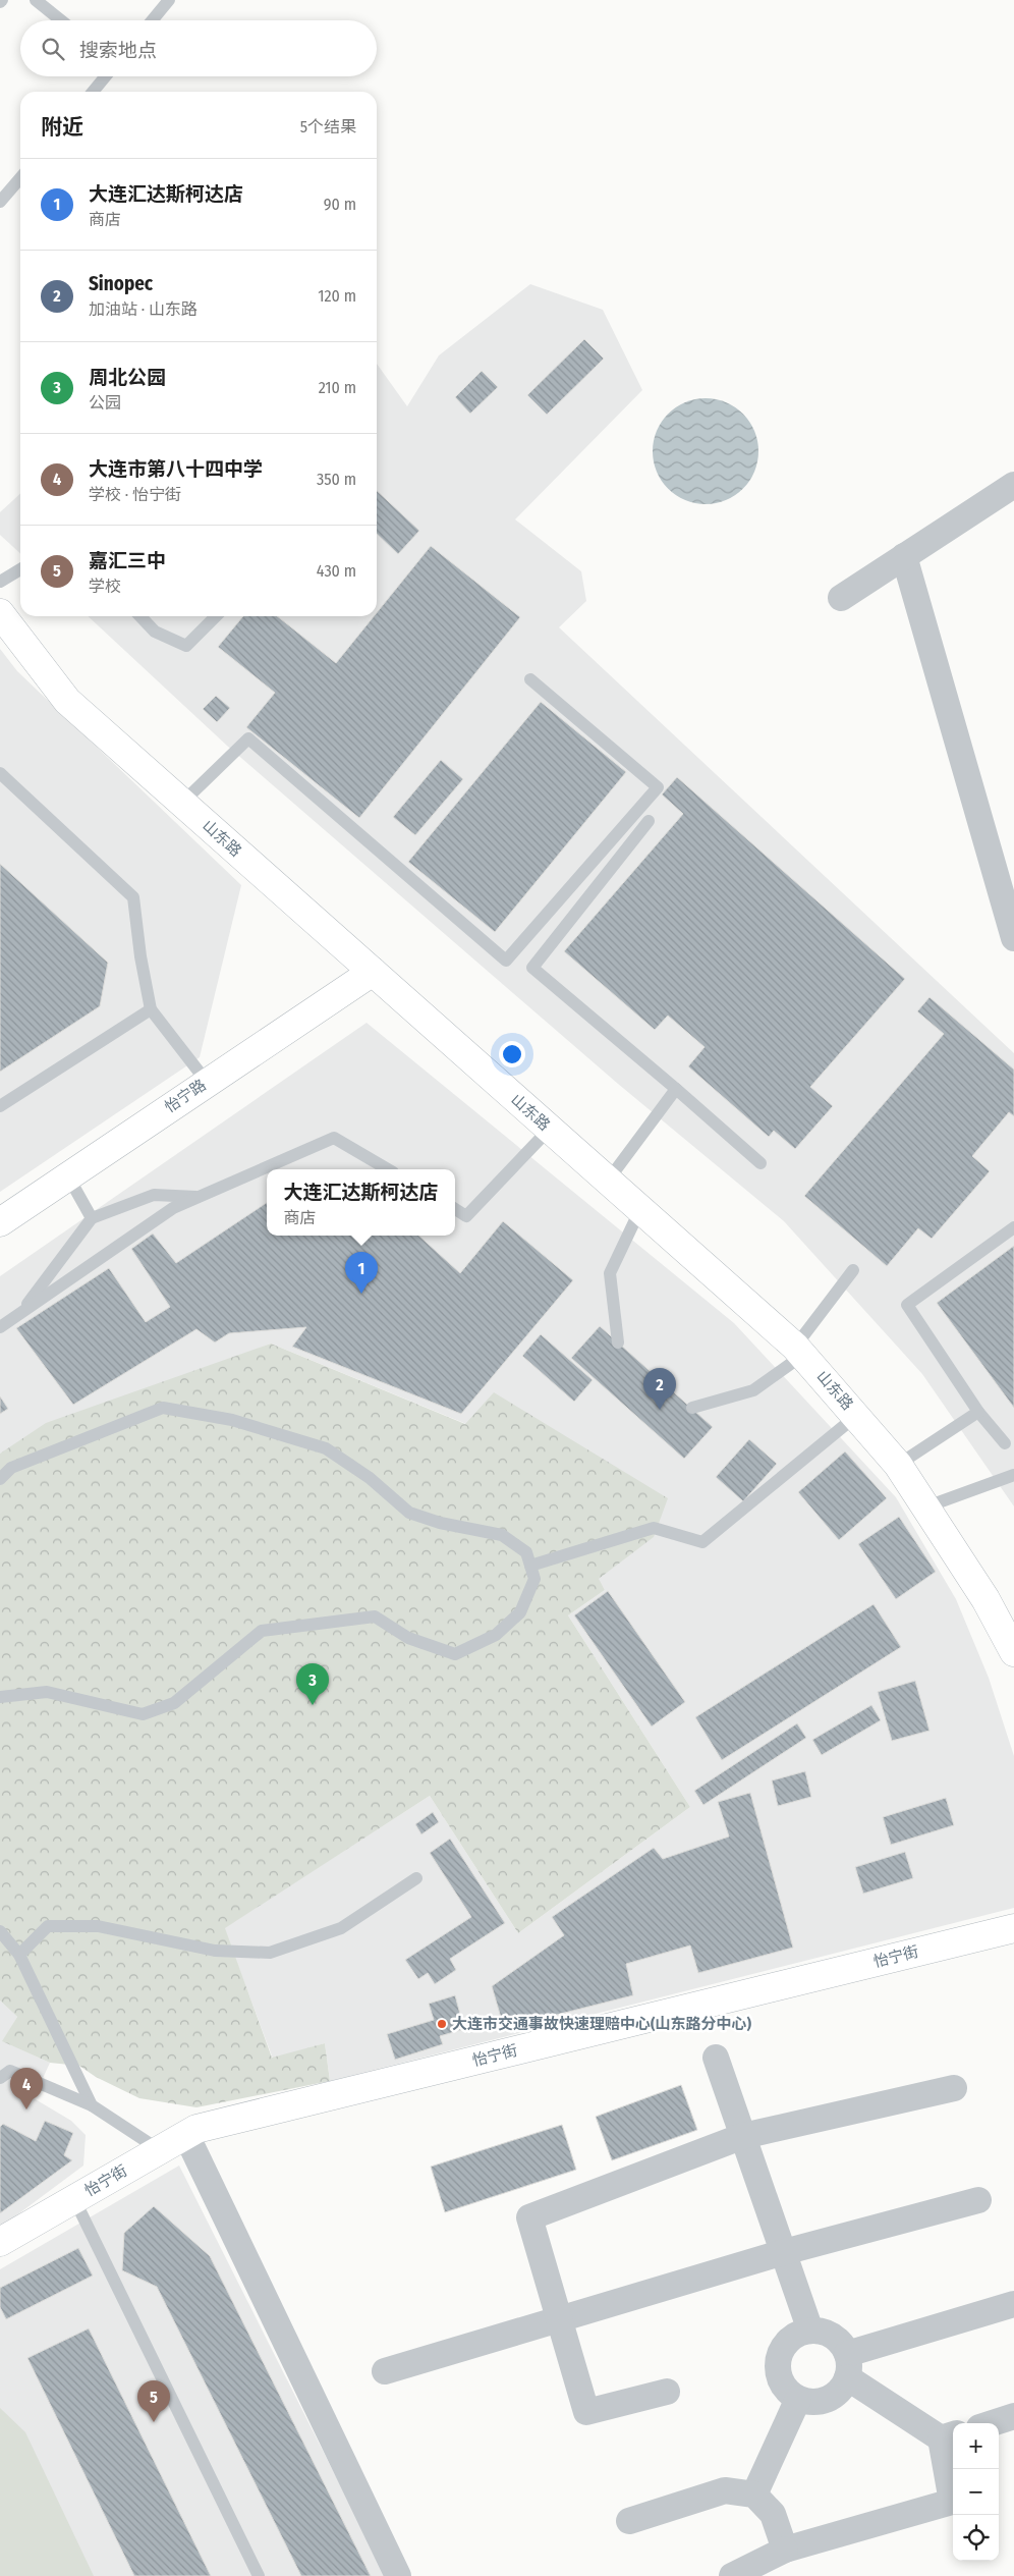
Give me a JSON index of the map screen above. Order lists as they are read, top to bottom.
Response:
{
  "streets": {
    "street": ["山东路", "怡宁路", "怡宁街"]
  },
  "crossings": [
    ["山东路", "怡宁路"]
  ],
  "places": ["大连市交通事故快速理赔中心(山东路分中心)"],
  "page": {
    "search": "搜索地点",
    "heading": ["附近", "5个结果"],
    "list": [
      {
        "mark": "1",
        "name": "大连汇达斯柯达店",
        "note": "商店",
        "value": "90 m"
      },
      {
        "mark": "2",
        "name": "Sinopec",
        "note": "加油站 · 山东路",
        "value": "120 m"
      },
      {
        "mark": "3",
        "name": "周北公园",
        "note": "公园",
        "value": "210 m"
      },
      {
        "mark": "4",
        "name": "大连市第八十四中学",
        "note": "学校 · 怡宁街",
        "value": "350 m"
      },
      {
        "mark": "5",
        "name": "嘉汇三中",
        "note": "学校",
        "value": "430 m"
      }
    ],
    "popup": ["大连汇达斯柯达店", "商店"],
    "pins": [
      "1",
      "2",
      "3",
      "4",
      "5"
    ],
    "map_buttons": ["+", "−"]
  }
}
